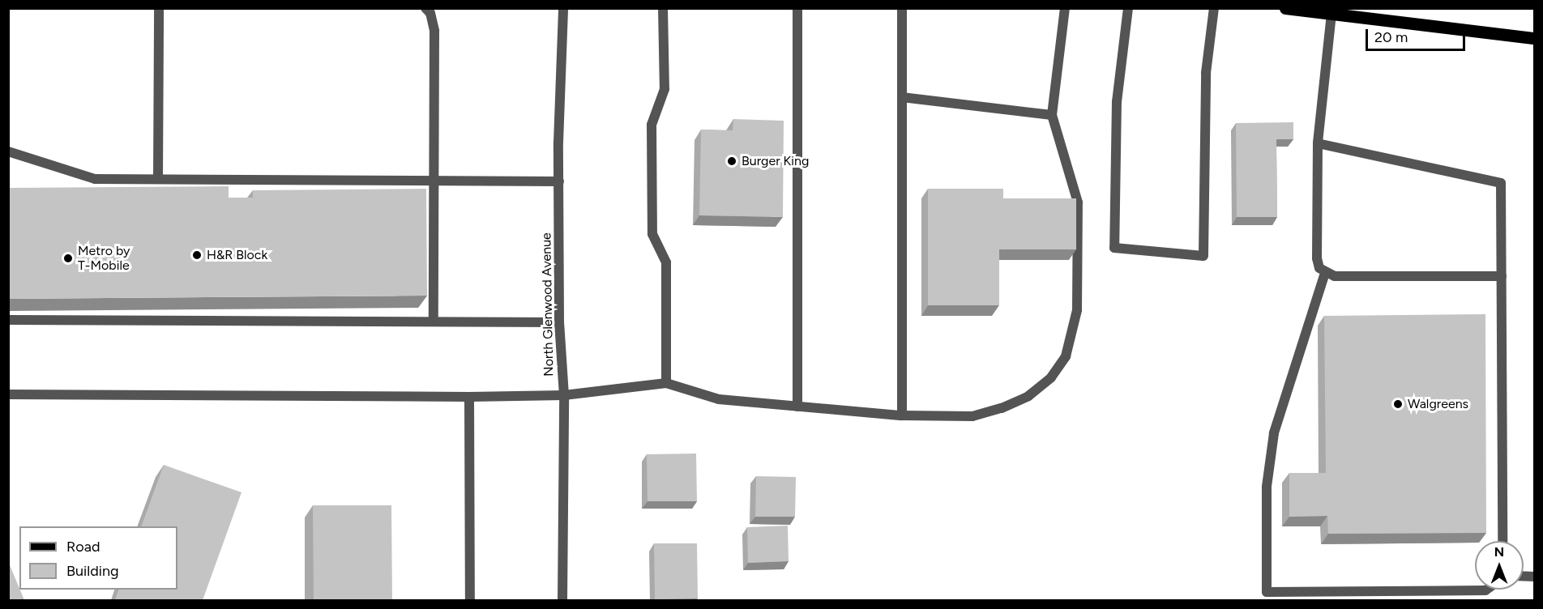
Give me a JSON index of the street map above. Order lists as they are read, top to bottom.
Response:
{
  "streets": {
    "street": ["North Glenwood Avenue"]
  },
  "places": [
    "Burger King",
    "H&R Block",
    "Metro by T-Mobile",
    "Walgreens"
  ],
  "legend": ["Road", "Building"],
  "scale_bar": "20 m",
  "north": "top"
}
